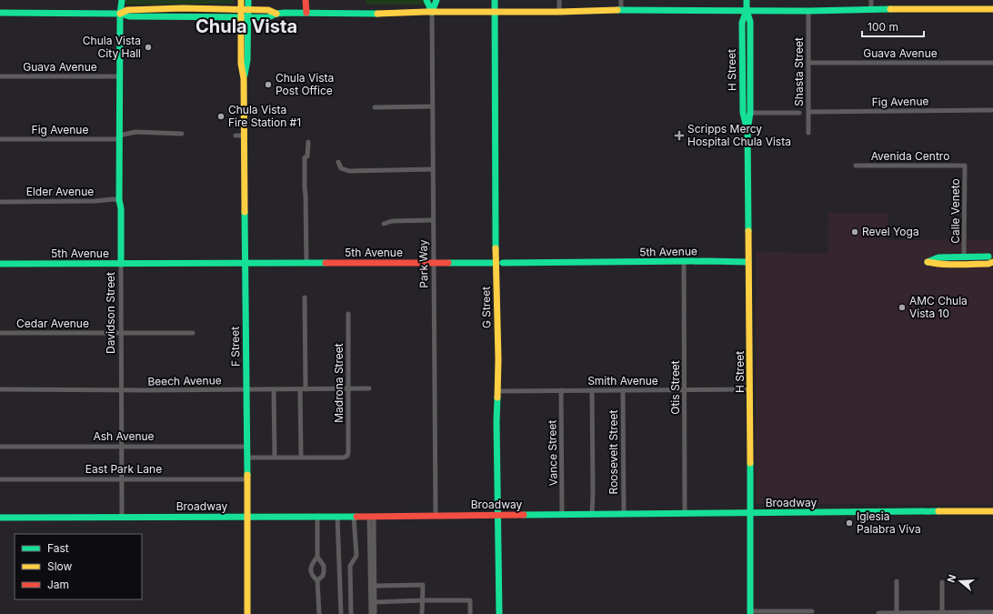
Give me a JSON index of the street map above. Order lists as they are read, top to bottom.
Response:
{
  "streets": {
    "main road": [
      "H Street",
      "5th Avenue",
      "Park Way",
      "G Street",
      "Davidson Street",
      "F Street",
      "Broadway"
    ],
    "street": [
      "Guava Avenue",
      "Shasta Street",
      "Fig Avenue",
      "Avenida Centro",
      "Elder Avenue",
      "Calle Veneto",
      "Cedar Avenue",
      "Beech Avenue",
      "Smith Avenue",
      "Madrona Street",
      "Otis Street",
      "Ash Avenue",
      "Roosevelt Street",
      "Vance Street",
      "East Park Lane"
    ]
  },
  "crossings": [
    ["Guava Avenue", "Shasta Street"],
    ["Guava Avenue", "Davidson Street"],
    ["H Street", "5th Avenue"],
    ["H Street", "Smith Avenue"],
    ["H Street", "Broadway"],
    ["Shasta Street", "Fig Avenue"],
    ["Fig Avenue", "Davidson Street"],
    ["Avenida Centro", "Calle Veneto"],
    ["Elder Avenue", "Davidson Street"],
    ["5th Avenue", "Park Way"],
    ["5th Avenue", "G Street"],
    ["5th Avenue", "Davidson Street"],
    ["5th Avenue", "F Street"],
    ["5th Avenue", "Otis Street"],
    ["Park Way", "Broadway"],
    ["G Street", "Smith Avenue"],
    ["G Street", "Broadway"],
    ["Davidson Street", "Cedar Avenue"],
    ["Davidson Street", "Beech Avenue"],
    ["Davidson Street", "Ash Avenue"],
    ["Davidson Street", "East Park Lane"],
    ["Davidson Street", "Broadway"],
    ["F Street", "Beech Avenue"],
    ["F Street", "Ash Avenue"],
    ["F Street", "East Park Lane"],
    ["F Street", "Broadway"],
    ["Beech Avenue", "Madrona Street"],
    ["Smith Avenue", "Otis Street"],
    ["Smith Avenue", "Roosevelt Street"],
    ["Smith Avenue", "Vance Street"],
    ["Otis Street", "Broadway"],
    ["Roosevelt Street", "Broadway"],
    ["Vance Street", "Broadway"]
  ],
  "districts": ["Chula Vista"],
  "places": {
    "other": [
      "Chula Vista City Hall",
      "Chula Vista Post Office",
      "Chula Vista Fire Station #1",
      "Revel Yoga",
      "AMC Chula Vista 10",
      "Iglesia Palabra Viva"
    ],
    "health": ["Scripps Mercy Hospital Chula Vista"]
  },
  "legend": ["Fast", "Slow", "Jam"],
  "scale_bar": "100 m",
  "north": "left"
}
